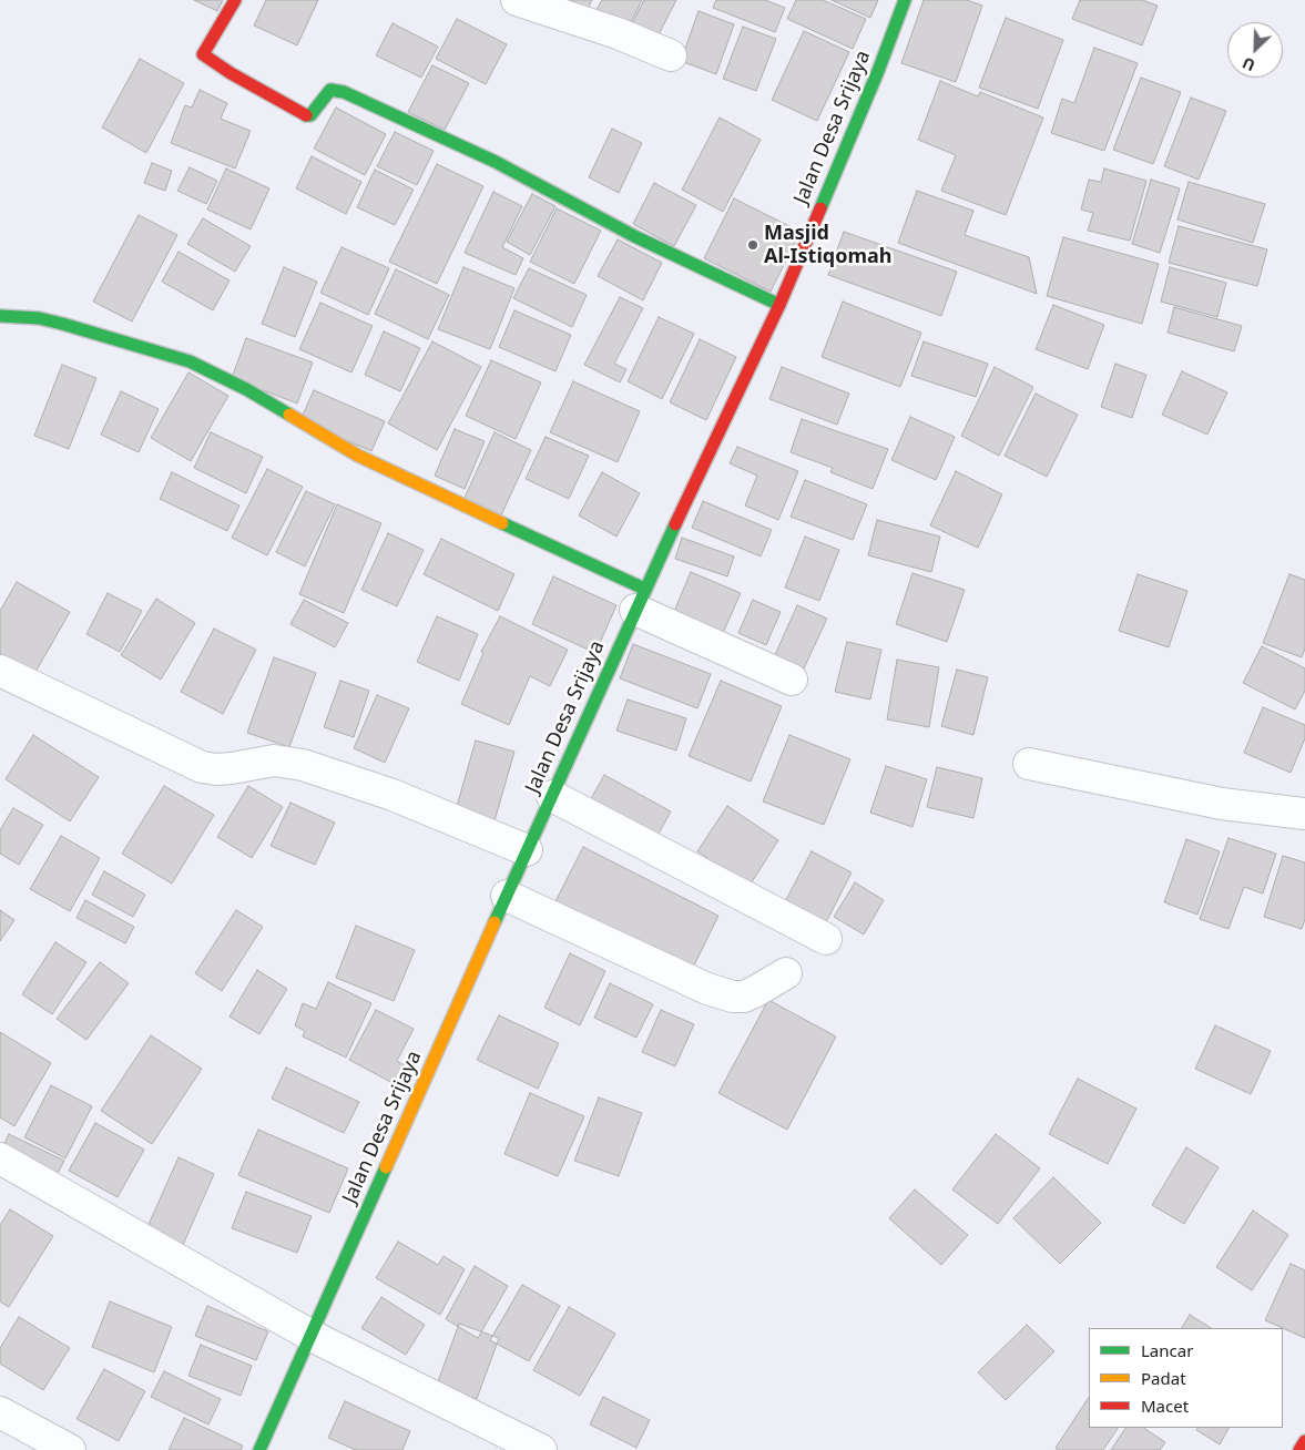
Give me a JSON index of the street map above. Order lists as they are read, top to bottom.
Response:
{
  "streets": {
    "street": ["Jalan Desa Srijaya"]
  },
  "places": ["Masjid Al-Istiqomah"],
  "legend": ["Lancar", "Padat", "Macet"],
  "north": "bottom left"
}
